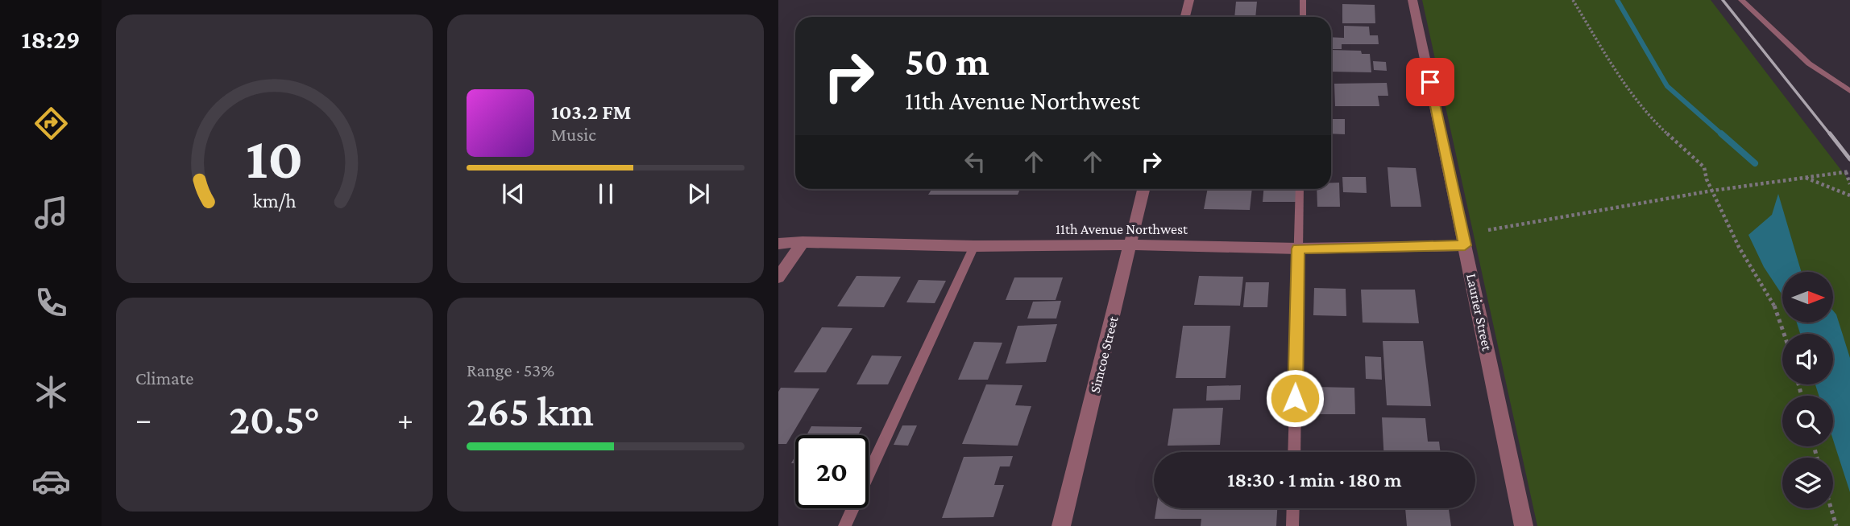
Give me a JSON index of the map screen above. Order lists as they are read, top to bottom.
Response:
{
  "streets": {
    "street": ["11th Avenue Northwest", "Laurier Street", "Simcoe Street"]
  },
  "crossings": [
    ["11th Avenue Northwest", "Laurier Street"],
    ["11th Avenue Northwest", "Simcoe Street"]
  ],
  "north": "right",
  "page": {
    "tabs": "18:29",
    "turn": ["50 m", "11th Avenue Northwest"],
    "song": ["103.2 FM", "Music"],
    "tile": [
      "Climate",
      ["Range · 53%", "265 km"]
    ],
    "heat": ["−", "20.5°", "+"],
    "limit": "20",
    "trip": "18:30 · 1 min · 180 m",
    "gauge": ["10", "km/h"]
  }
}
